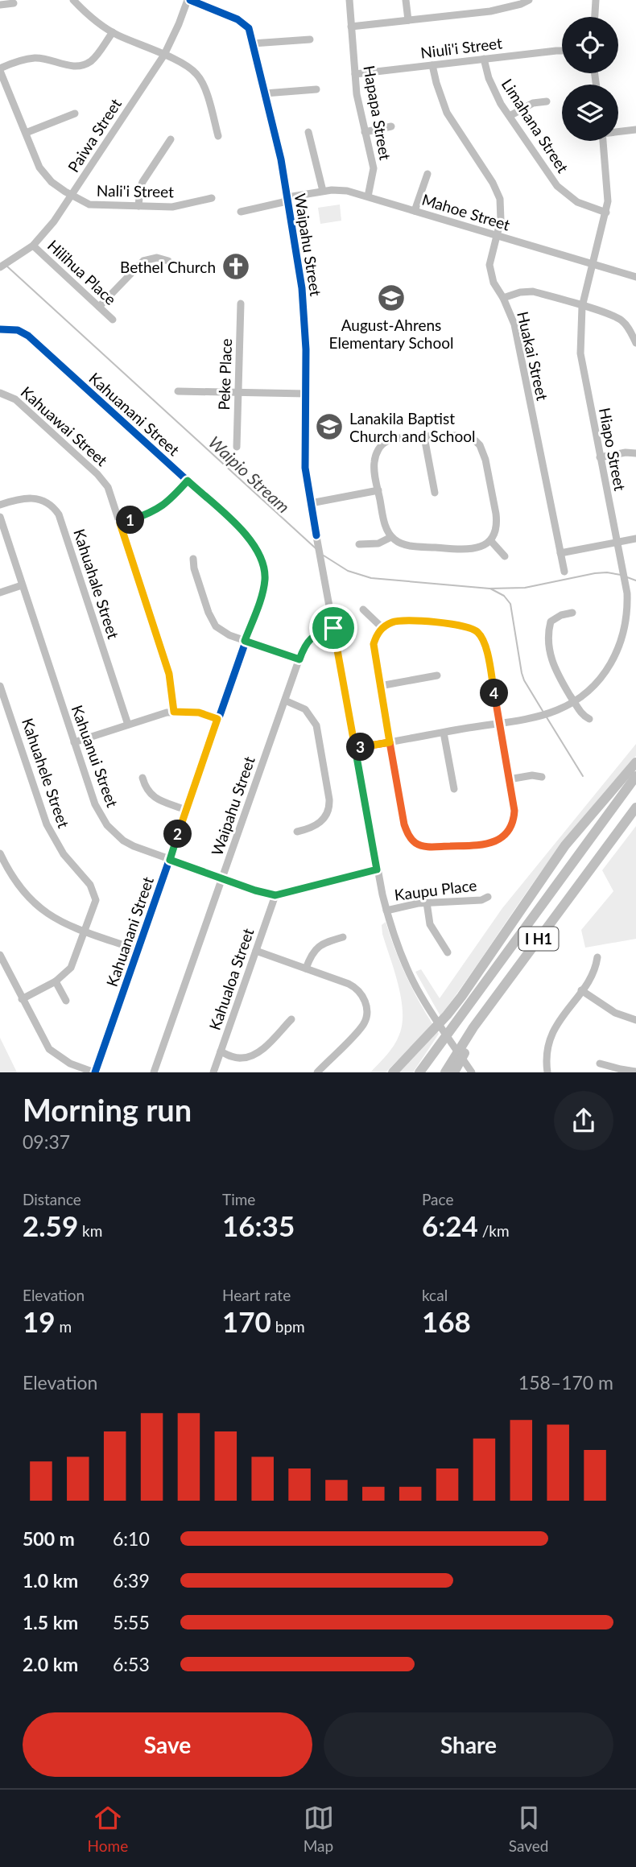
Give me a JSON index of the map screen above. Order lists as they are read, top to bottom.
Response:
{
  "streets": {
    "highway": ["I H1"],
    "street": [
      "Niuli'i Street",
      "Hapapa Street",
      "Limahana Street",
      "Paiwa Street",
      "Nali'i Street",
      "Mahoe Street",
      "Waipahu Street",
      "Hilihua Place",
      "Huakai Street",
      "Peke Place",
      "Kahuanani Street",
      "Kahuawai Street",
      "Hiapo Street",
      "Kahuahale Street",
      "Kahuanui Street",
      "Kahuahele Street",
      "Kaupu Place",
      "Kahualoa Street"
    ]
  },
  "crossings": [
    ["Niuli'i Street", "Hapapa Street"],
    ["Niuli'i Street", "Limahana Street"],
    ["Niuli'i Street", "Huakai Street"],
    ["Hapapa Street", "Mahoe Street"],
    ["Limahana Street", "Hiapo Street"],
    ["Paiwa Street", "Nali'i Street"],
    ["Paiwa Street", "Waipahu Street"],
    ["Paiwa Street", "Hilihua Place"],
    ["Mahoe Street", "Waipahu Street"],
    ["Mahoe Street", "Huakai Street"],
    ["Mahoe Street", "Hiapo Street"],
    ["Waipahu Street", "Hiapo Street"],
    ["Waipahu Street", "Kahuanui Street"],
    ["Waipahu Street", "Kaupu Place"],
    ["Kahuanani Street", "Kahuanui Street"],
    ["Kahuanui Street", "Kahualoa Street"]
  ],
  "water": ["Waipio Stream"],
  "places": {
    "church": ["Bethel Church"],
    "school or university": ["August-Ahrens Elementary School", "Lanakila Baptist Church and School"]
  },
  "page": {
    "pins": [
      "1",
      "4",
      "3",
      "2"
    ],
    "heading": ["Morning run", "09:37"],
    "stats": [
      ["Distance", "2.59 km"],
      ["Time", "16:35"],
      ["Pace", "6:24 /km"],
      ["Elevation", "19 m"],
      ["Heart rate", "170 bpm"],
      ["kcal", "168"]
    ],
    "chart": ["Elevation", "158–170 m"],
    "list": [
      {
        "name": "500 m",
        "note": "6:10"
      },
      {
        "name": "1.0 km",
        "note": "6:39"
      },
      {
        "name": "1.5 km",
        "note": "5:55"
      },
      {
        "name": "2.0 km",
        "note": "6:53"
      }
    ],
    "buttons": ["Save", "Share"],
    "tabs": ["Home", "Map", "Saved"]
  }
}
